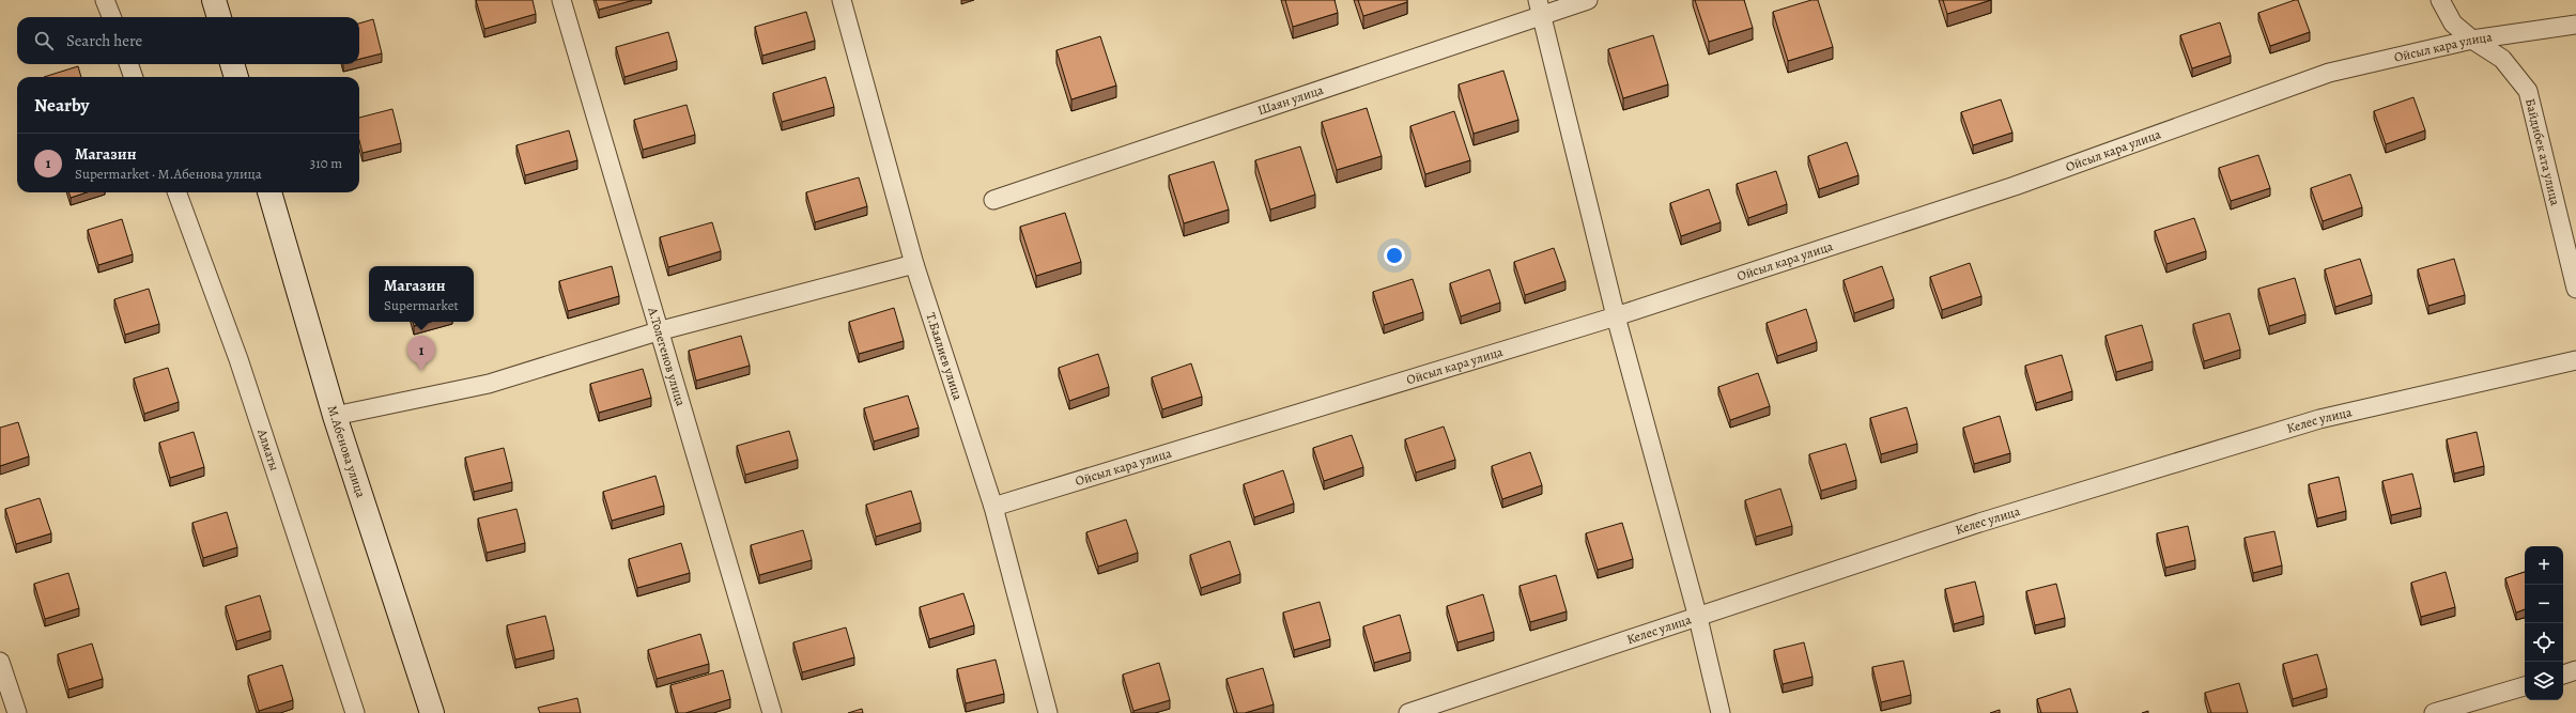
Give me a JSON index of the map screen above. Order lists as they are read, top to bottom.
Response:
{
  "streets": {
    "main road": ["М.Абенова улица"],
    "street": [
      "Ойсыл кара улица",
      "Шаян улица",
      "Байдибек ата улица",
      "А.Толегенов улица",
      "Т.Баялиев улица",
      "Келес улица",
      "Алматы"
    ]
  },
  "crossings": [
    ["Ойсыл кара улица", "Байдибек ата улица"],
    ["Ойсыл кара улица", "Т.Баялиев улица"]
  ],
  "page": {
    "search": "Search here",
    "heading": "Nearby",
    "list": [
      {
        "mark": "1",
        "name": "Магазин",
        "note": "Supermarket · М.Абенова улица",
        "value": "310 m"
      }
    ],
    "popup": ["Магазин", "Supermarket"],
    "pins": "1",
    "map_buttons": ["+", "−"]
  }
}
